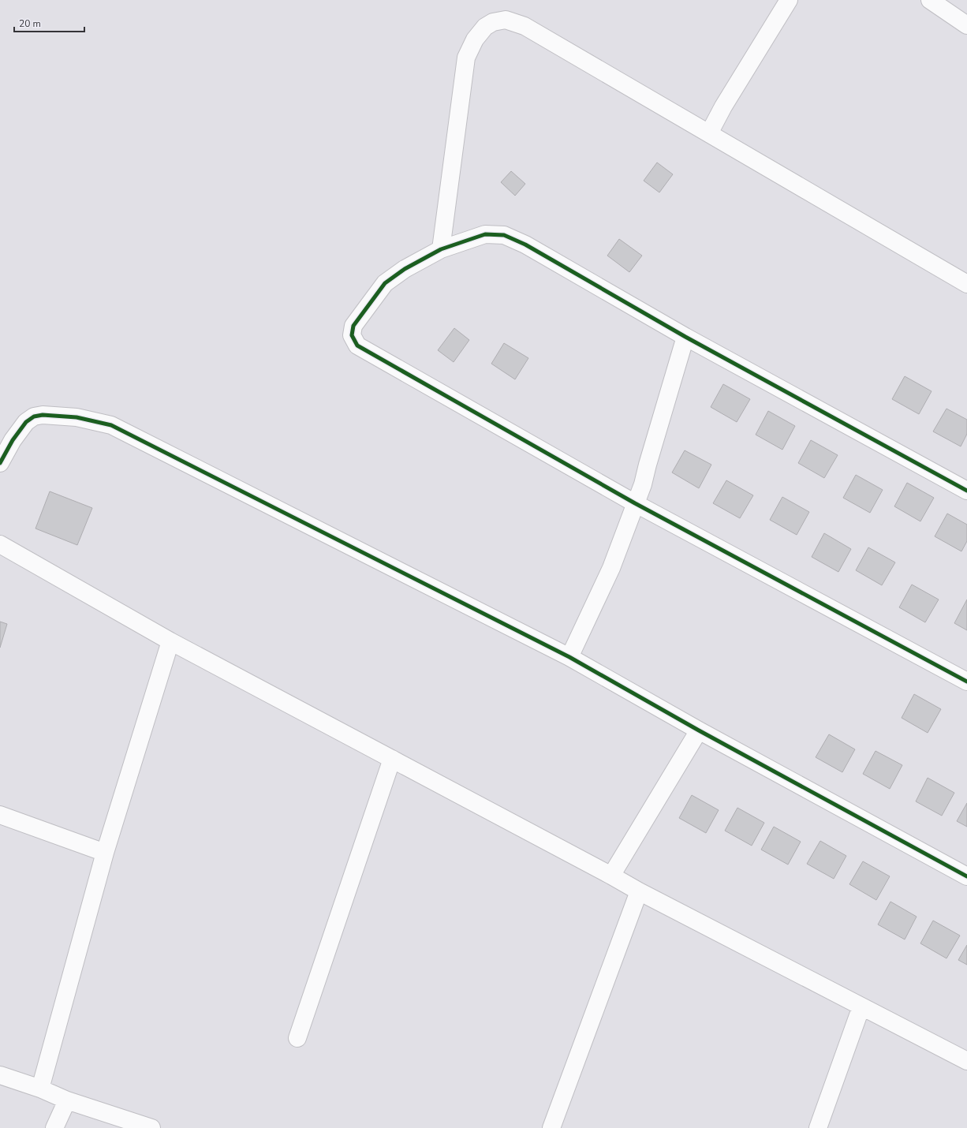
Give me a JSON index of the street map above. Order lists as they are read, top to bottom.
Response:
{
  "scale_bar": "20 m"
}
